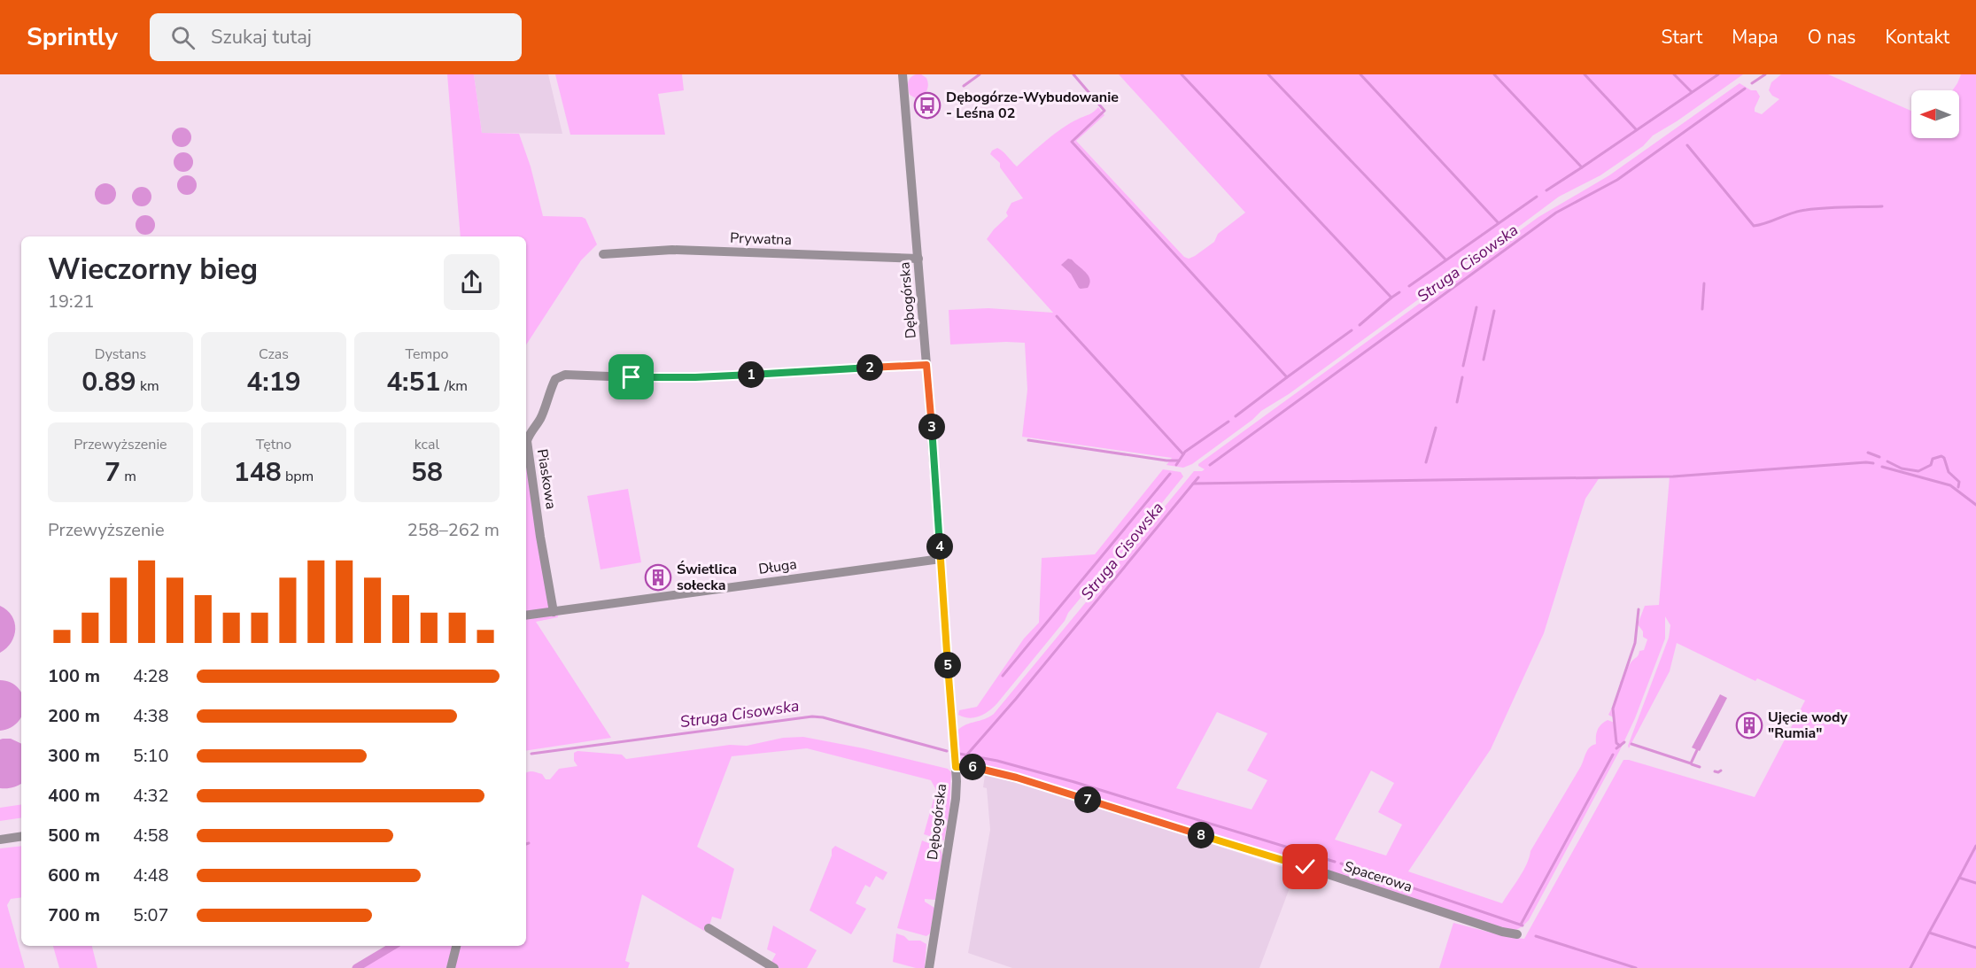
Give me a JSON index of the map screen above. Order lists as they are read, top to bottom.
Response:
{
  "streets": {
    "street": [
      "Prywatna",
      "Dębogórska",
      "Piaskowa",
      "Długa",
      "Spacerowa"
    ]
  },
  "crossings": [
    ["Prywatna", "Dębogórska"],
    ["Dębogórska", "Piaskowa"],
    ["Dębogórska", "Długa"],
    ["Dębogórska", "Spacerowa"],
    ["Piaskowa", "Długa"]
  ],
  "water": ["Struga Cisowska"],
  "places": {
    "bus stop": ["Dębogórze-Wybudowanie - Leśna 02"],
    "building": ["Świetlica sołecka", "Ujęcie wody \"Rumia\""]
  },
  "north": "left",
  "page": {
    "header": "Sprintly",
    "search": "Szukaj tutaj",
    "nav": [
      "Start",
      "Mapa",
      "O nas",
      "Kontakt"
    ],
    "heading": ["Wieczorny bieg", "19:21"],
    "stats": [
      ["Dystans", "0.89 km"],
      ["Czas", "4:19"],
      ["Tempo", "4:51 /km"],
      ["Przewyższenie", "7 m"],
      ["Tętno", "148 bpm"],
      ["kcal", "58"]
    ],
    "pins": [
      "2",
      "1",
      "3",
      "4",
      "5",
      "6",
      "7",
      "8"
    ],
    "chart": ["Przewyższenie", "258–262 m"],
    "list": [
      {
        "name": "100 m",
        "note": "4:28"
      },
      {
        "name": "200 m",
        "note": "4:38"
      },
      {
        "name": "300 m",
        "note": "5:10"
      },
      {
        "name": "400 m",
        "note": "4:32"
      },
      {
        "name": "500 m",
        "note": "4:58"
      },
      {
        "name": "600 m",
        "note": "4:48"
      },
      {
        "name": "700 m",
        "note": "5:07"
      }
    ]
  }
}
